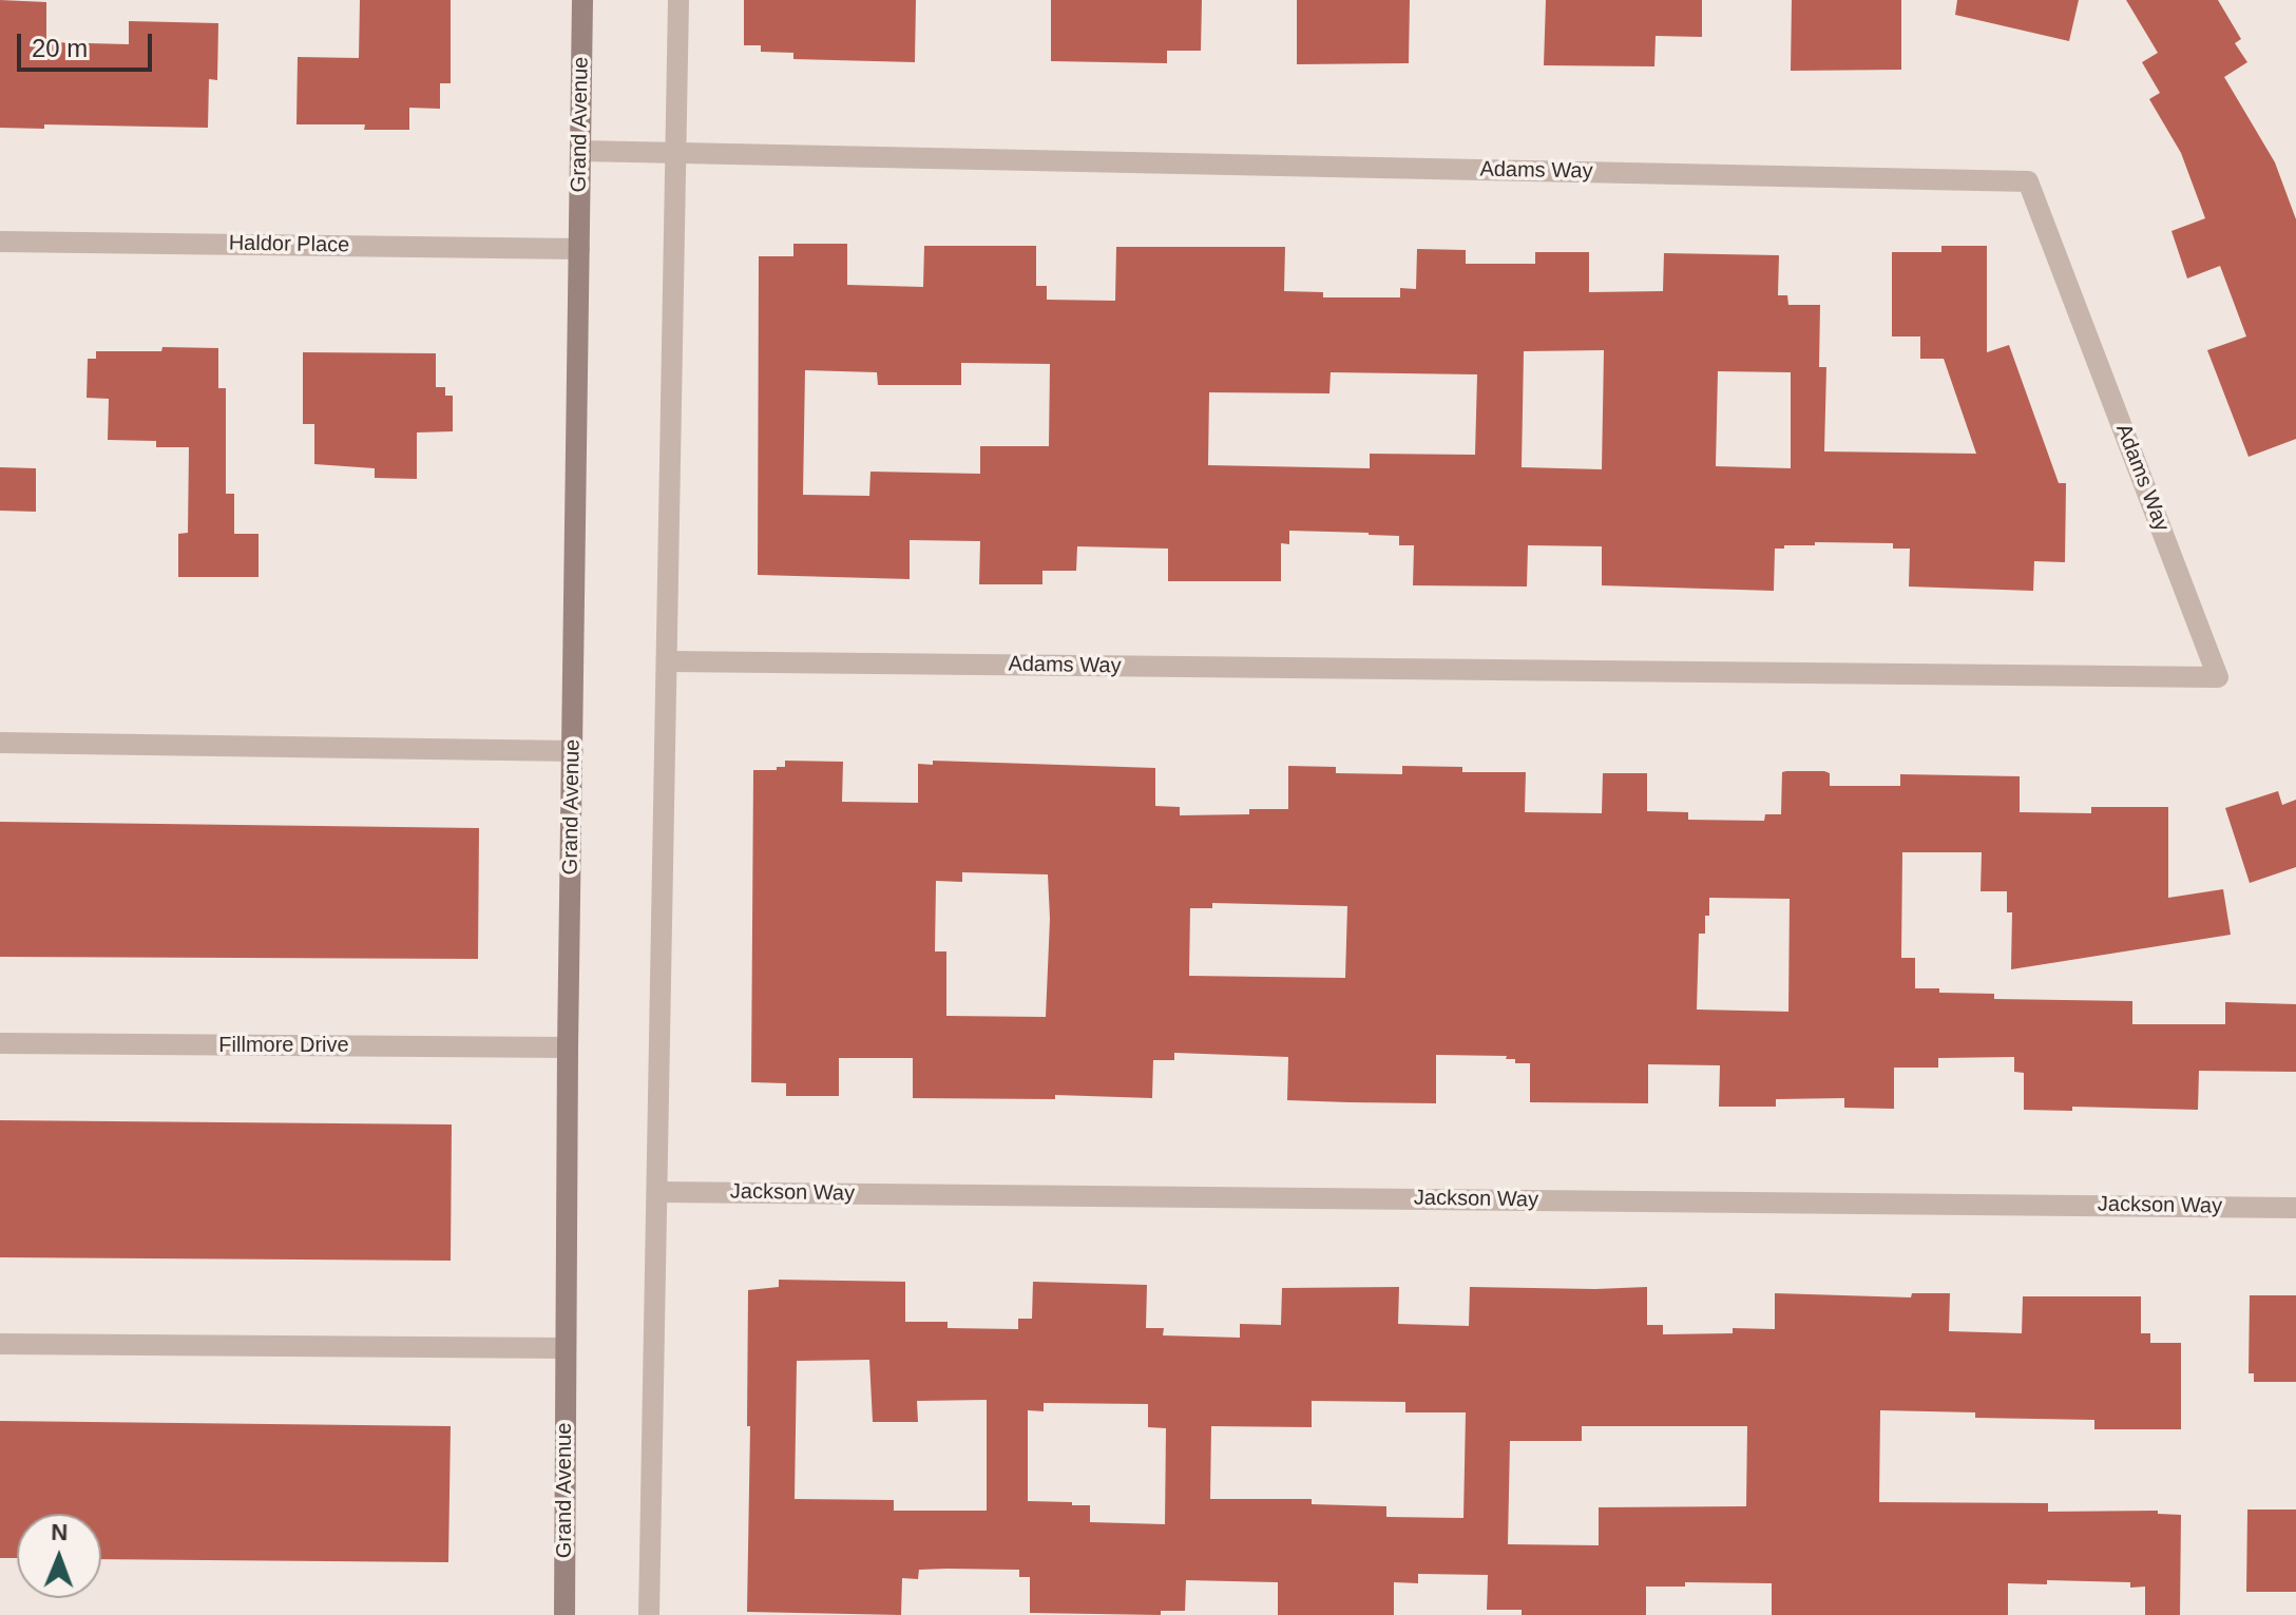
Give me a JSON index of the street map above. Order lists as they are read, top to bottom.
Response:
{
  "streets": {
    "street": [
      "Grand Avenue",
      "Adams Way",
      "Haldor Place",
      "Fillmore Drive",
      "Jackson Way"
    ]
  },
  "crossings": [
    ["Grand Avenue", "Adams Way"],
    ["Grand Avenue", "Haldor Place"],
    ["Grand Avenue", "Fillmore Drive"]
  ],
  "scale_bar": "20 m",
  "north": "top"
}
